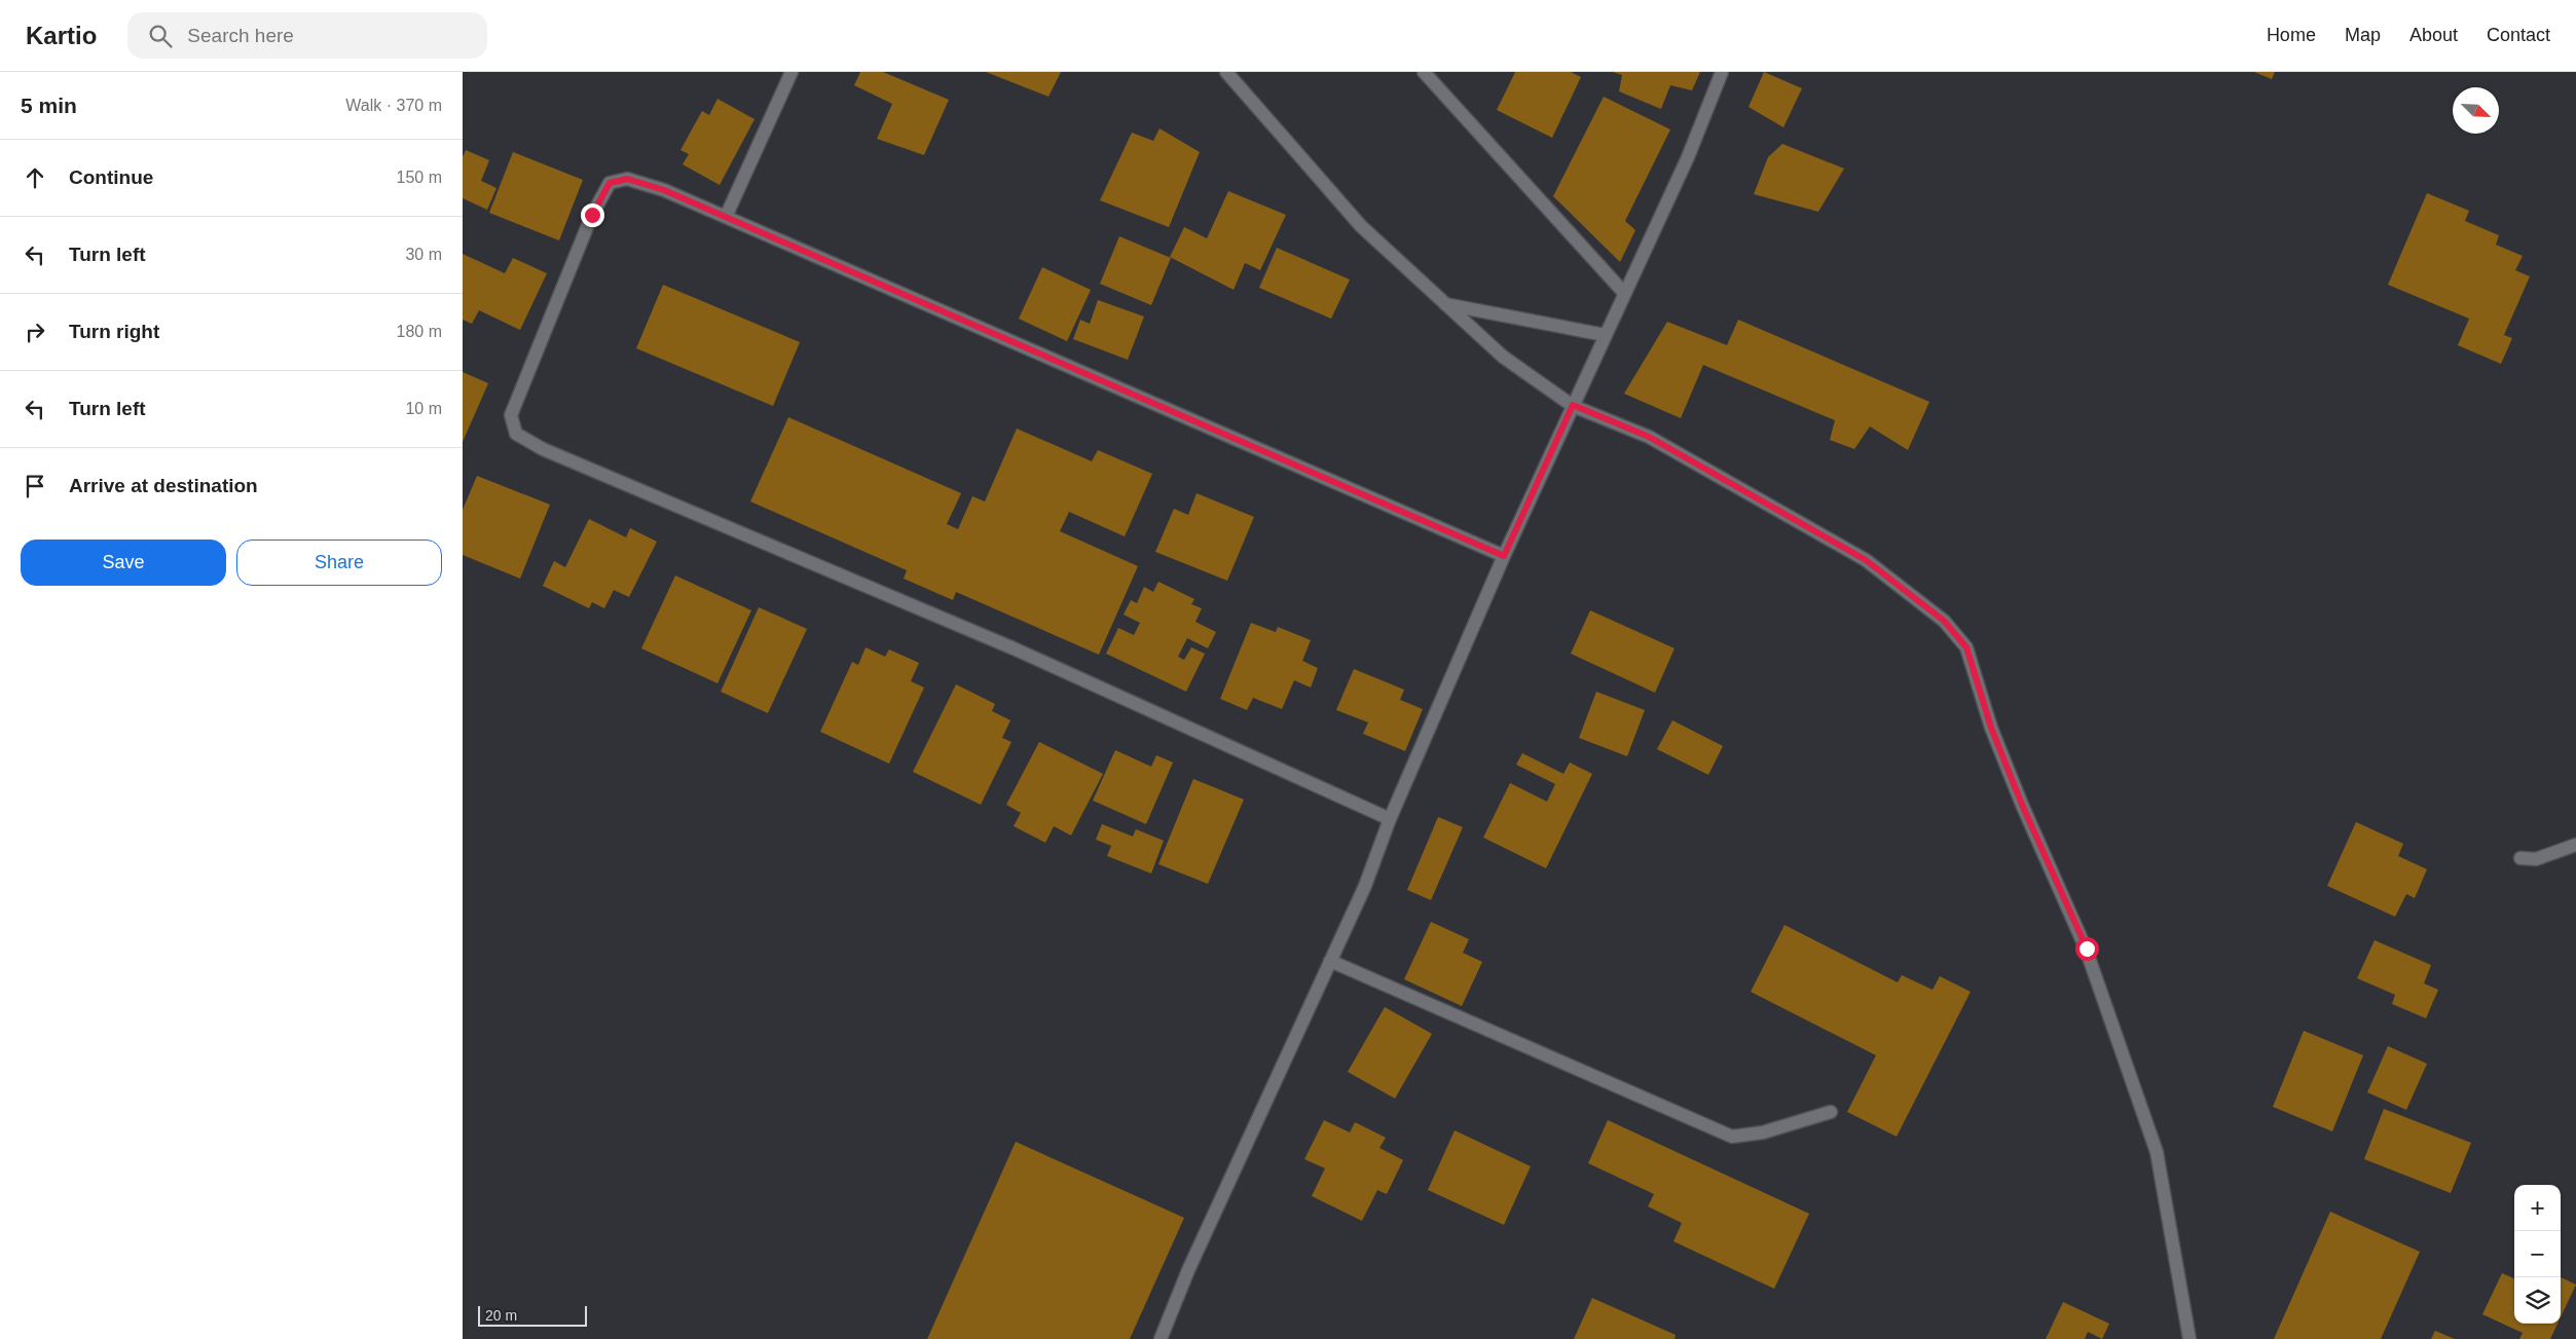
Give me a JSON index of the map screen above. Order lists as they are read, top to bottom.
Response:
{
  "scale_bar": "20 m",
  "north": "bottom right",
  "page": {
    "header": "Kartio",
    "search": "Search here",
    "nav": [
      "Home",
      "Map",
      "About",
      "Contact"
    ],
    "heading": ["5 min", "Walk · 370 m"],
    "list": [
      ["Continue", "150 m"],
      ["Turn left", "30 m"],
      ["Turn right", "180 m"],
      ["Turn left", "10 m"],
      "Arrive at destination"
    ],
    "buttons": ["Save", "Share"],
    "map_buttons": ["+", "−"],
    "scale": "20 m"
  }
}
